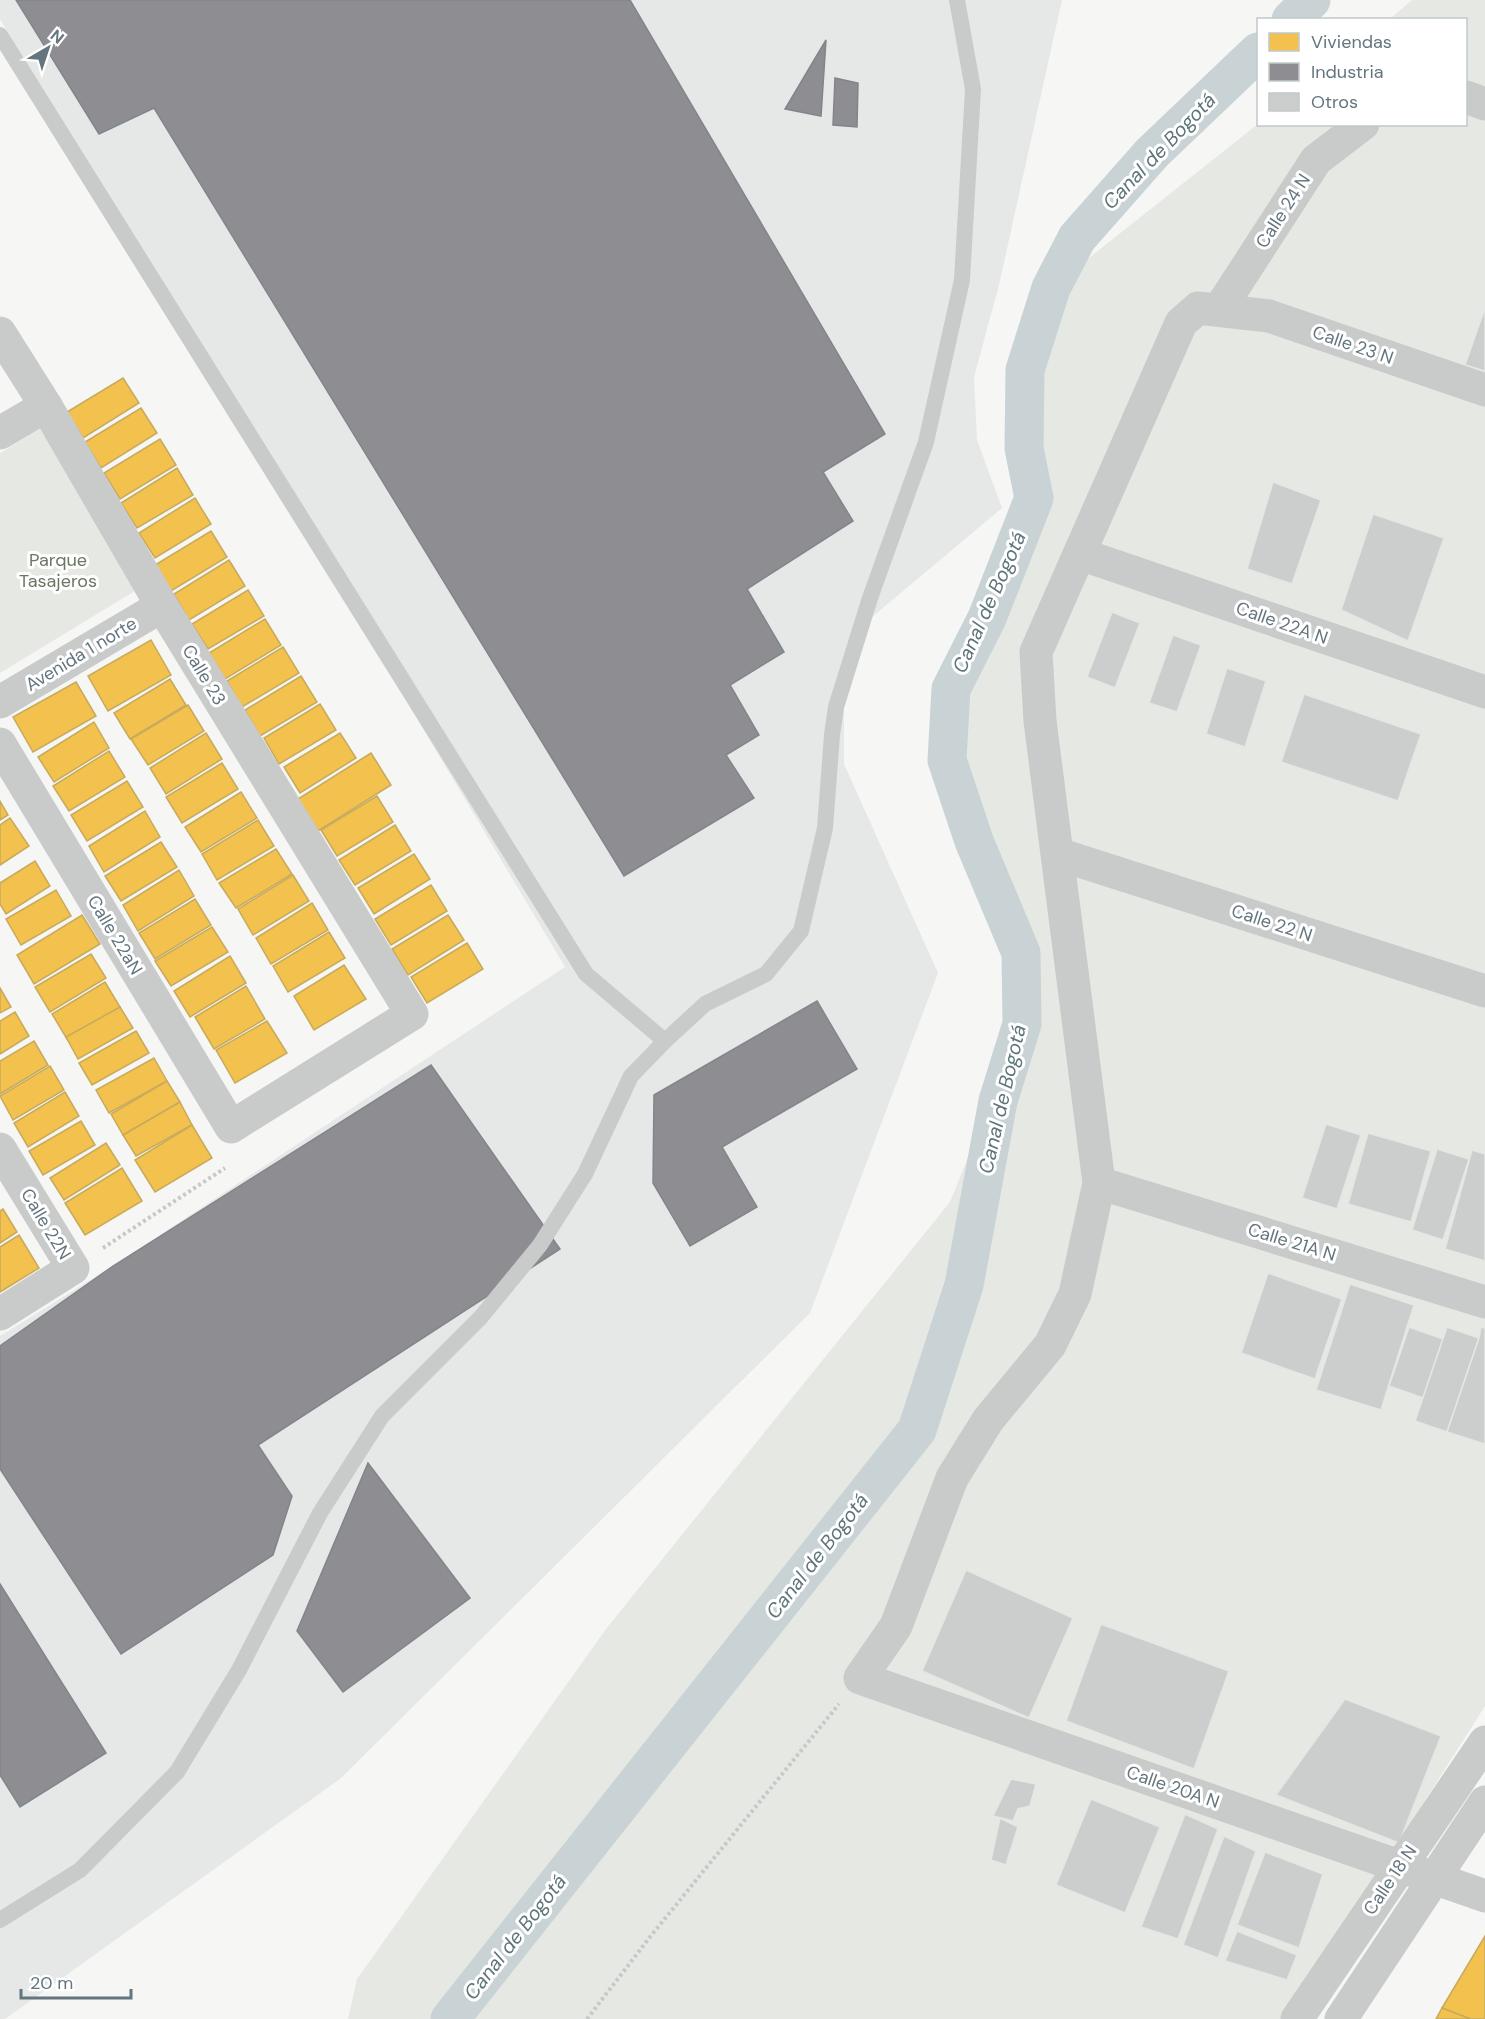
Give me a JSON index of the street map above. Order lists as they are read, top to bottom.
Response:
{
  "streets": {
    "street": [
      "Calle 24 N",
      "Calle 23 N",
      "Calle 22A N",
      "Avenida 1 norte",
      "Calle 23",
      "Calle 22 N",
      "Calle 22aN",
      "Calle 22N",
      "Calle 21A N",
      "Calle 20A N",
      "Calle 18 N"
    ]
  },
  "crossings": [
    ["Calle 24 N", "Calle 23 N"],
    ["Calle 23 N", "Calle 22A N"],
    ["Calle 23 N", "Calle 22 N"],
    ["Calle 23 N", "Calle 21A N"],
    ["Calle 23 N", "Calle 20A N"],
    ["Avenida 1 norte", "Calle 23"],
    ["Calle 23", "Calle 22aN"],
    ["Calle 20A N", "Calle 18 N"]
  ],
  "water": ["Canal de Bogotá"],
  "parks": ["Parque Tasajeros"],
  "legend": ["Viviendas", "Industria", "Otros"],
  "scale_bar": "20 m",
  "north": "top right"
}
